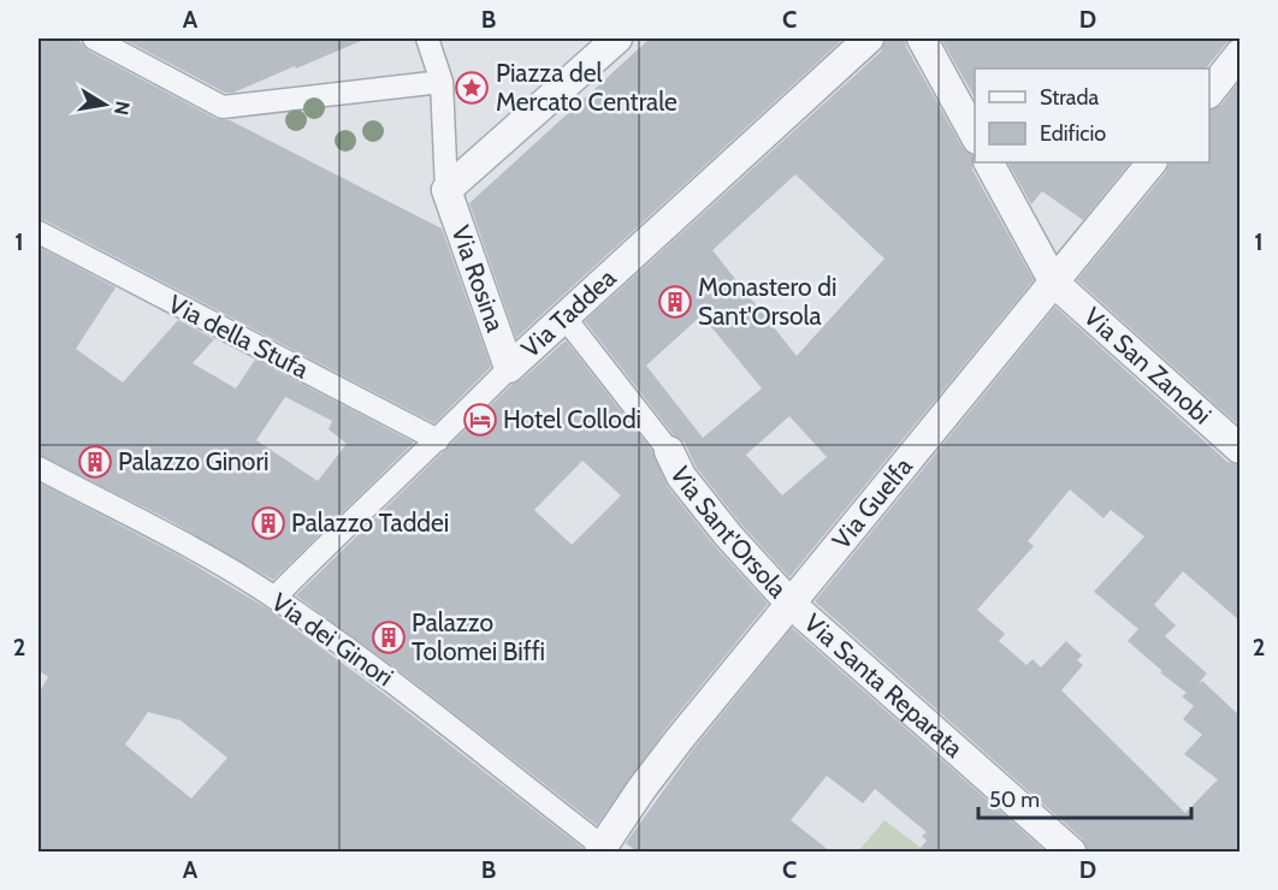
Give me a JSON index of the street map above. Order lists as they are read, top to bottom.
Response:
{
  "streets": {
    "street": [
      "Via Rosina",
      "Via Taddea",
      "Via della Stufa",
      "Via San Zanobi",
      "Via Guelfa",
      "Via Sant'Orsola",
      "Via dei Ginori",
      "Via Santa Reparata"
    ]
  },
  "crossings": [
    ["Via Rosina", "Via Taddea"],
    ["Via Taddea", "Via della Stufa"],
    ["Via Taddea", "Via Sant'Orsola"],
    ["Via Taddea", "Via dei Ginori"],
    ["Via San Zanobi", "Via Guelfa"],
    ["Via Guelfa", "Via Sant'Orsola"],
    ["Via Guelfa", "Via dei Ginori"],
    ["Via Guelfa", "Via Santa Reparata"],
    ["Via Sant'Orsola", "Via Santa Reparata"]
  ],
  "places": {
    "place": ["Piazza del Mercato Centrale"],
    "building": [
      "Monastero di Sant'Orsola",
      "Palazzo Ginori",
      "Palazzo Taddei",
      "Palazzo Tolomei Biffi"
    ],
    "hotel": ["Hotel Collodi"]
  },
  "legend": ["Strada", "Edificio"],
  "scale_bar": "50 m",
  "north": "right",
  "grid": {
    "columns": [
      "A",
      "B",
      "C",
      "D"
    ],
    "rows": ["1", "2"]
  }
}
